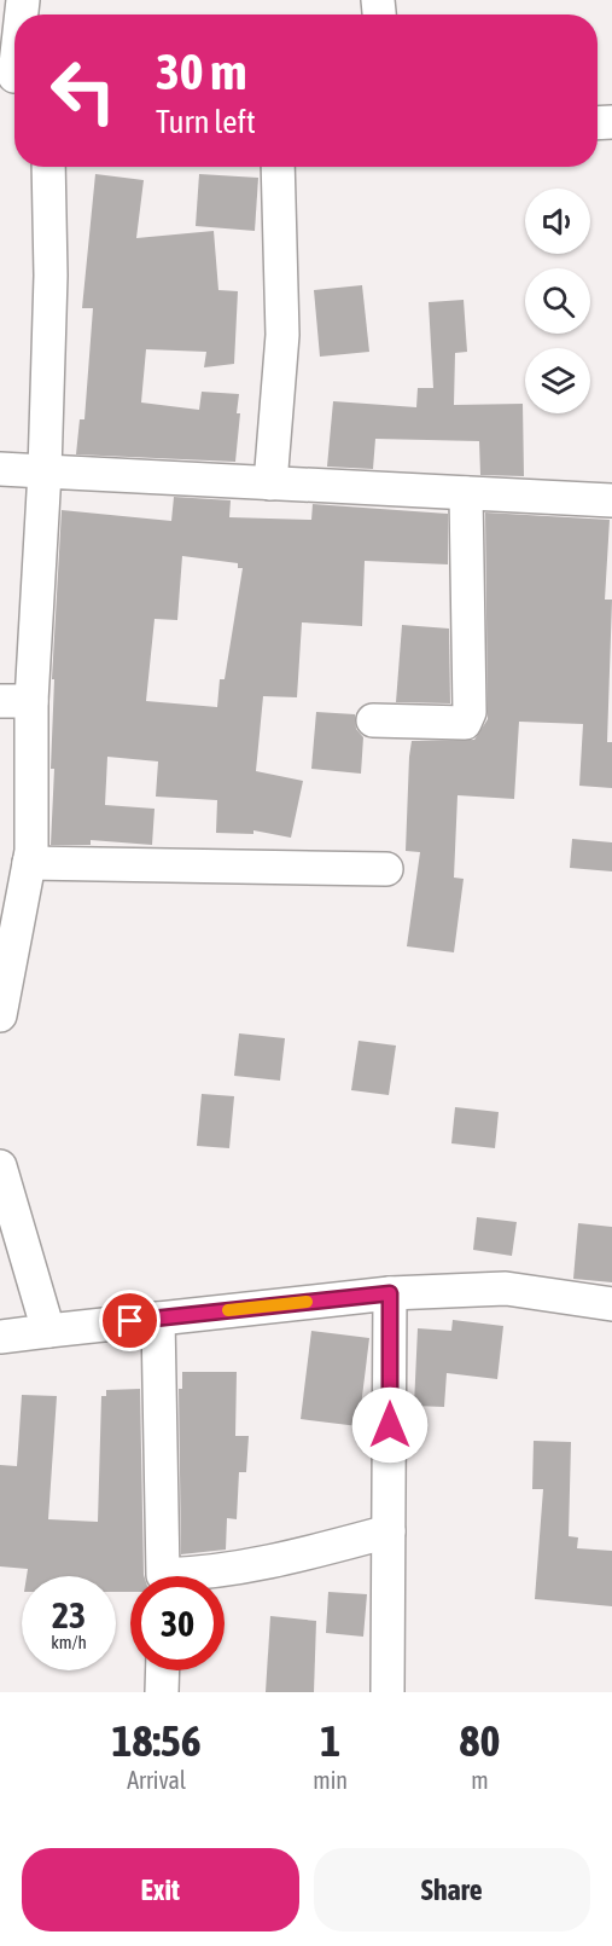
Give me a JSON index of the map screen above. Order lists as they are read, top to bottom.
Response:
{
  "page": {
    "turn": ["30 m", "Turn left"],
    "speed": "23 km/h",
    "limit": "30",
    "eta": [
      "18:56",
      "Arrival",
      "1",
      "min",
      "80",
      "m"
    ],
    "buttons": ["Exit", "Share"]
  }
}
